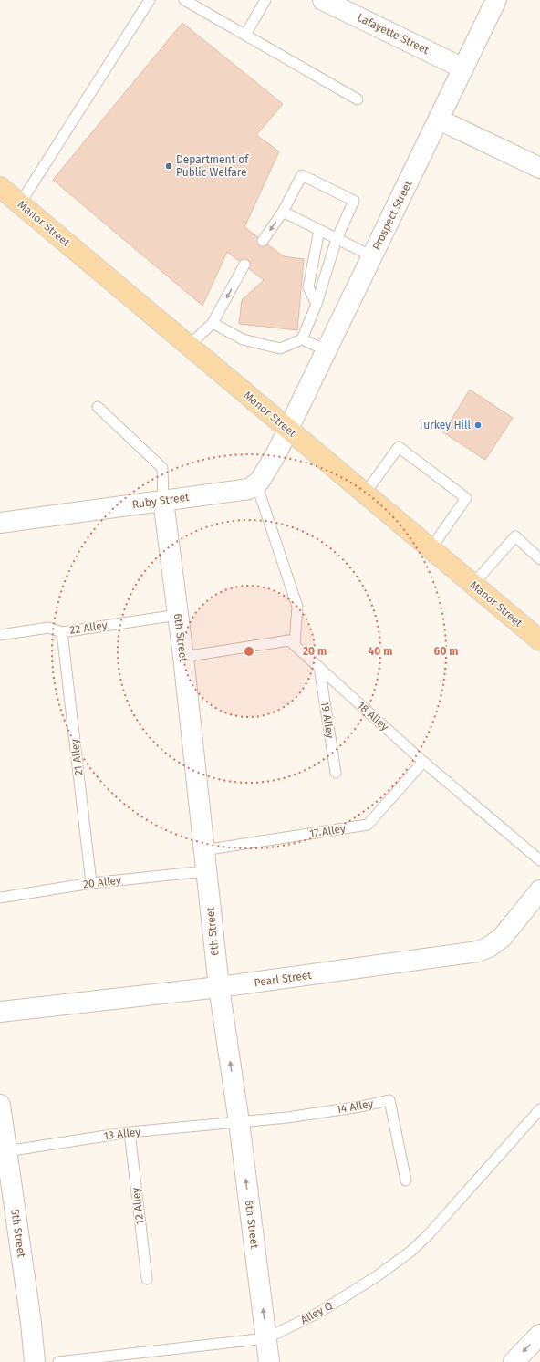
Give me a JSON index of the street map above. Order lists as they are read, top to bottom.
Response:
{
  "streets": {
    "main road": ["Manor Street"],
    "street": [
      "Lafayette Street",
      "Prospect Street",
      "Ruby Street",
      "6th Street",
      "Pearl Street",
      "5th Street"
    ],
    "lane": [
      "22 Alley",
      "18 Alley",
      "19 Alley",
      "21 Alley",
      "17 Alley",
      "20 Alley",
      "14 Alley",
      "13 Alley",
      "12 Alley",
      "Alley Q"
    ]
  },
  "crossings": [
    ["Lafayette Street", "Prospect Street"],
    ["Prospect Street", "Manor Street"],
    ["Ruby Street", "6th Street"],
    ["22 Alley", "6th Street"],
    ["22 Alley", "21 Alley"],
    ["6th Street", "17 Alley"],
    ["6th Street", "20 Alley"],
    ["6th Street", "Pearl Street"],
    ["6th Street", "14 Alley"],
    ["6th Street", "13 Alley"],
    ["6th Street", "Alley Q"],
    ["18 Alley", "19 Alley"],
    ["18 Alley", "17 Alley"],
    ["21 Alley", "20 Alley"],
    ["14 Alley", "13 Alley"],
    ["13 Alley", "12 Alley"],
    ["13 Alley", "5th Street"]
  ],
  "one_way": ["6th Street"],
  "places": ["Department of Public Welfare", "Turkey Hill"],
  "rings": ["20 m", "40 m", "60 m"]
}
